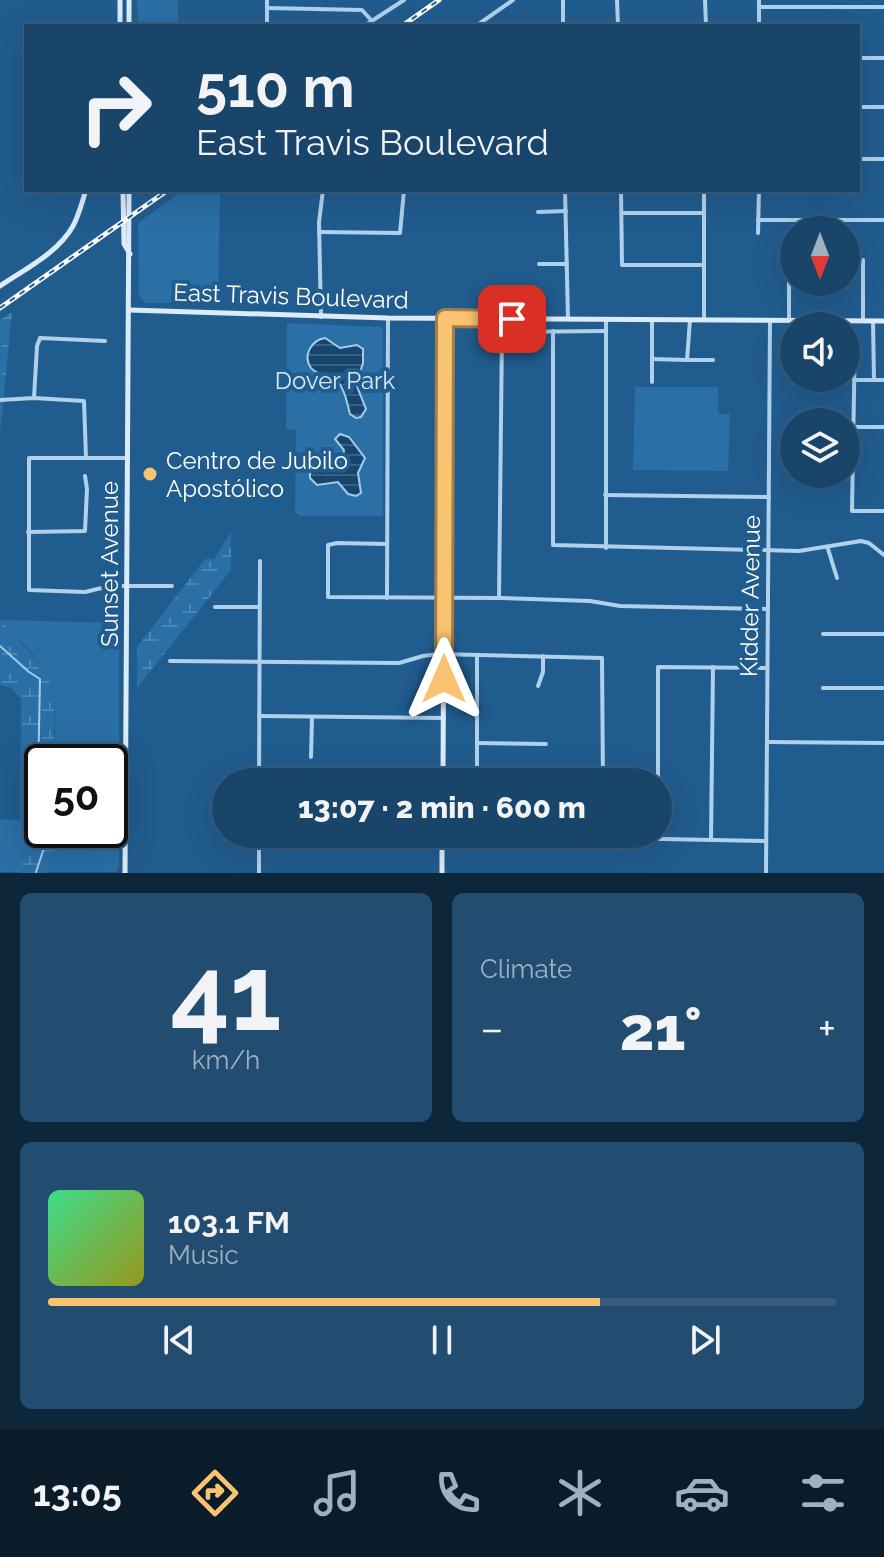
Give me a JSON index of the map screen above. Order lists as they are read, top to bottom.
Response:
{
  "streets": {
    "main road": ["East Travis Boulevard", "Sunset Avenue"],
    "street": ["Kidder Avenue"]
  },
  "crossings": [
    ["East Travis Boulevard", "Sunset Avenue"],
    ["East Travis Boulevard", "Kidder Avenue"]
  ],
  "parks": ["Dover Park"],
  "places": ["Centro de Jubilo Apostólico"],
  "north": "bottom",
  "page": {
    "turn": ["510 m", "East Travis Boulevard"],
    "limit": "50",
    "trip": "13:07 · 2 min · 600 m",
    "tile": [
      ["41", "km/h"],
      "Climate"
    ],
    "heat": ["−", "21°", "+"],
    "song": ["103.1 FM", "Music"],
    "tabs": "13:05"
  }
}
